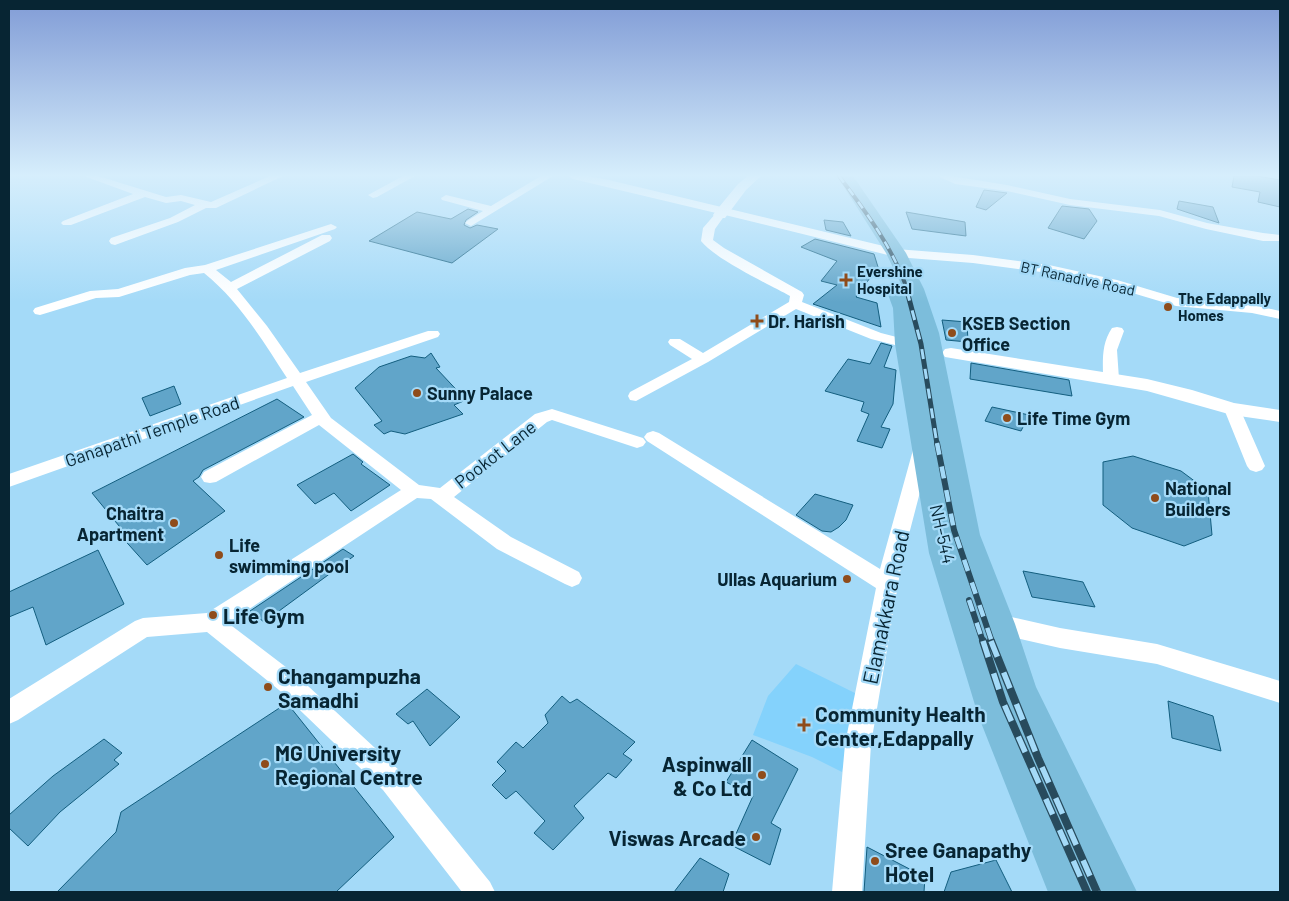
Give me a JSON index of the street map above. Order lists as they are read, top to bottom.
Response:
{
  "streets": {
    "main road": ["NH-544"],
    "street": [
      "BT Ranadive Road",
      "Ganapathi Temple Road",
      "Pookot Lane",
      "Elamakkara Road"
    ]
  },
  "crossings": [
    ["BT Ranadive Road", "NH-544"],
    ["Pookot Lane", "Elamakkara Road"],
    ["NH-544", "Elamakkara Road"]
  ],
  "places": {
    "health": ["Evershine Hospital", "Dr. Harish", "Community Health Center,Edappally"],
    "other": [
      "The Edappally Homes",
      "KSEB Section Office",
      "Sunny Palace",
      "Life Time Gym",
      "National Builders",
      "Chaitra Apartment",
      "Life swimming pool",
      "Ullas Aquarium",
      "Life Gym",
      "Changampuzha Samadhi",
      "MG University Regional Centre",
      "Aspinwall & Co Ltd",
      "Viswas Arcade",
      "Sree Ganapathy Hotel"
    ]
  }
}
